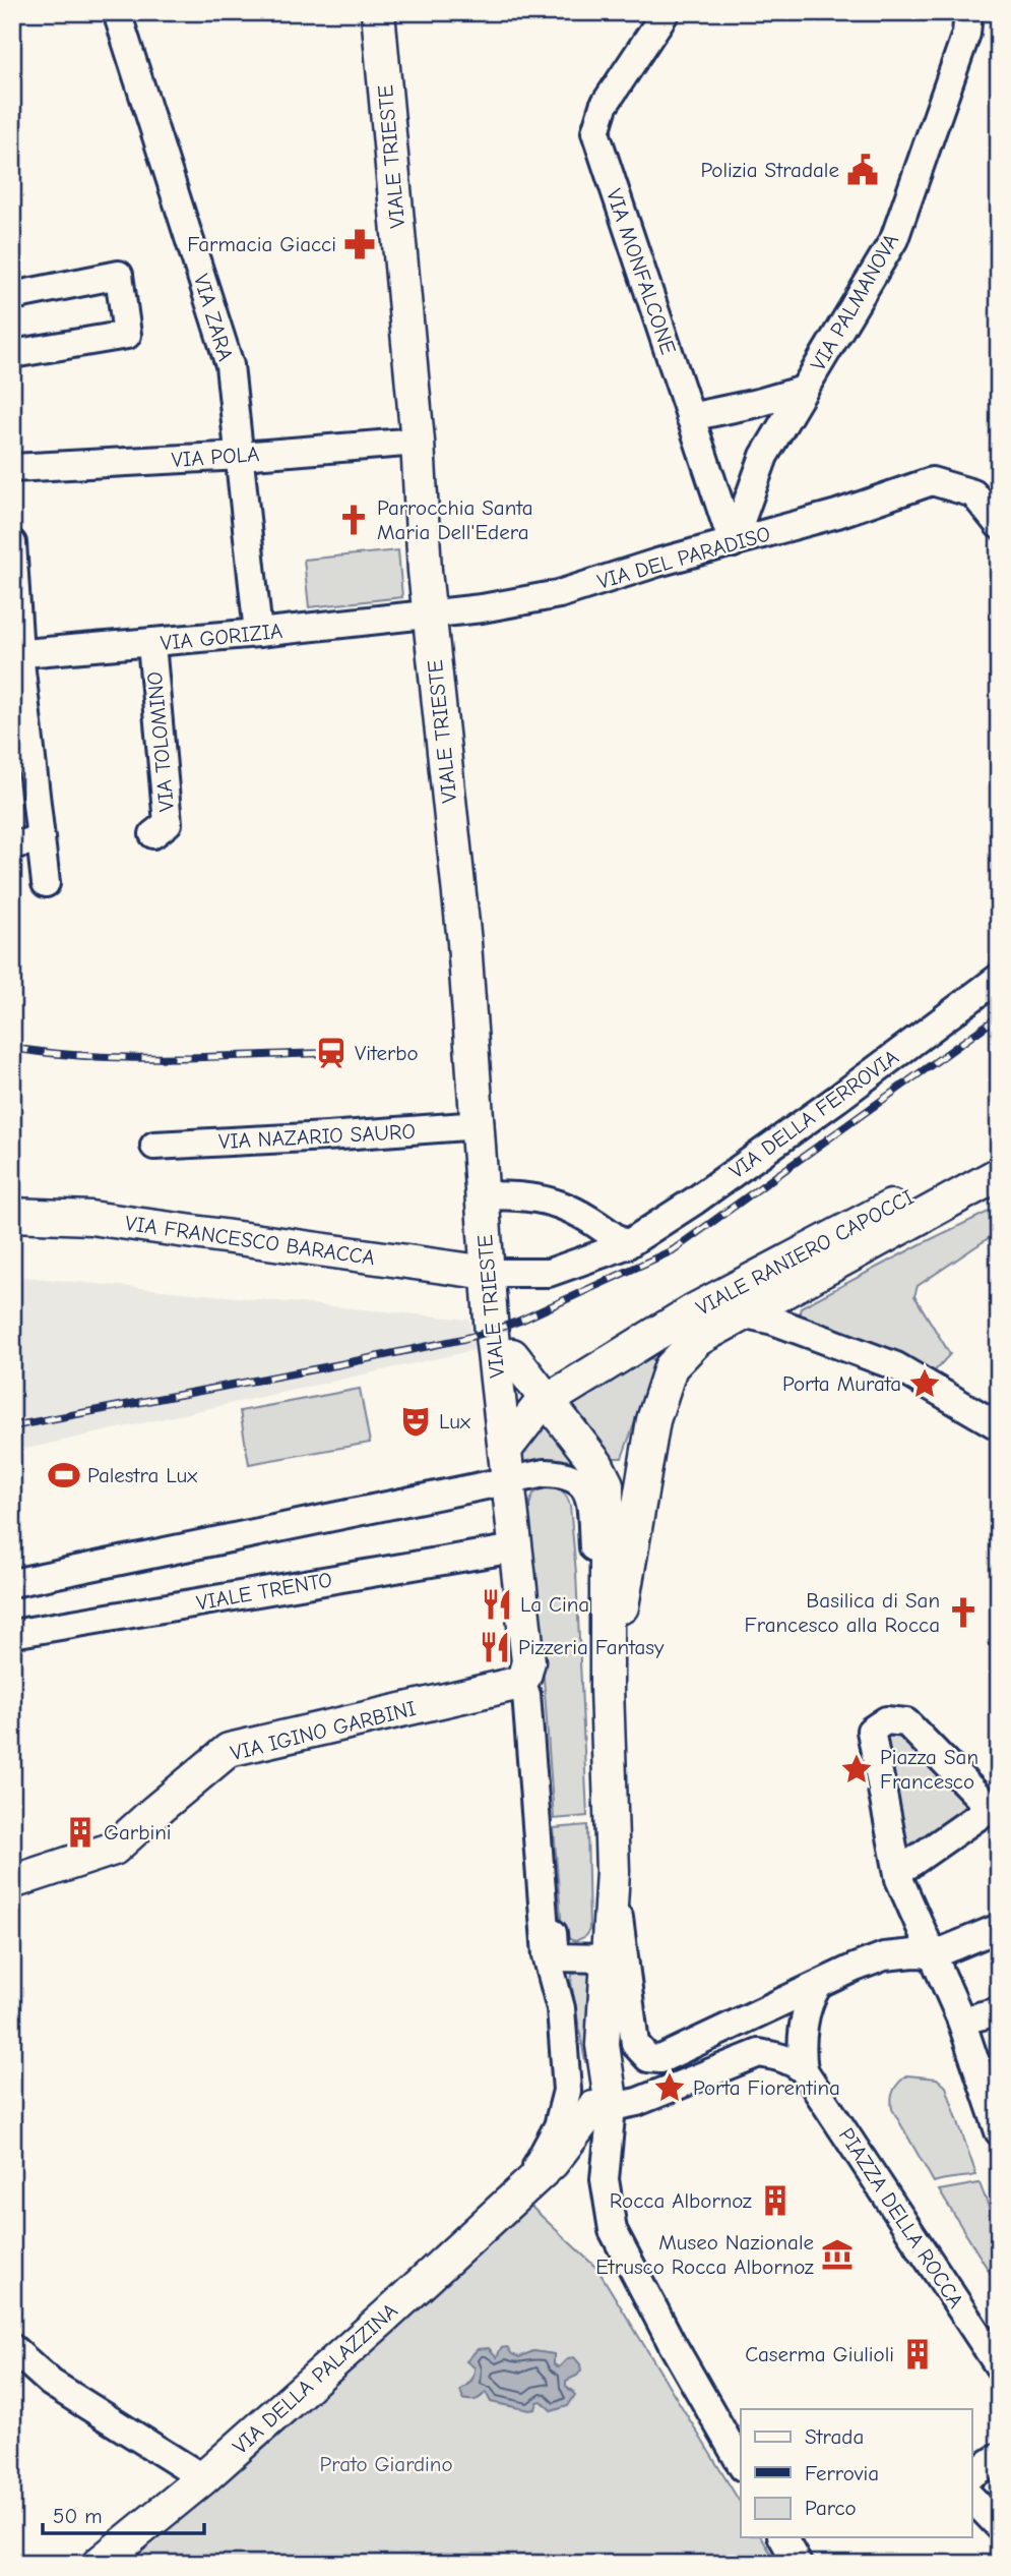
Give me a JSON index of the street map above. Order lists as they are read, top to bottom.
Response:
{
  "streets": {
    "main road": [
      "VIALE TRIESTE",
      "VIA FRANCESCO BARACCA",
      "VIALE RANIERO CAPOCCI",
      "VIA IGINO GARBINI",
      "VIA DELLA PALAZZINA"
    ],
    "street": [
      "VIA MONFALCONE",
      "VIA PALMANOVA",
      "VIA ZARA",
      "VIA POLA",
      "VIA DEL PARADISO",
      "VIA GORIZIA",
      "VIA TOLOMINO",
      "VIA DELLA FERROVIA",
      "VIA NAZARIO SAURO",
      "VIALE TRENTO",
      "PIAZZA DELLA ROCCA"
    ]
  },
  "crossings": [
    ["VIALE TRIESTE", "VIA POLA"],
    ["VIALE TRIESTE", "VIA DEL PARADISO"],
    ["VIALE TRIESTE", "VIA GORIZIA"],
    ["VIALE TRIESTE", "VIA DELLA FERROVIA"],
    ["VIALE TRIESTE", "VIA NAZARIO SAURO"],
    ["VIALE TRIESTE", "VIA FRANCESCO BARACCA"],
    ["VIALE TRIESTE", "VIALE RANIERO CAPOCCI"],
    ["VIALE TRIESTE", "VIALE TRENTO"],
    ["VIALE TRIESTE", "VIA IGINO GARBINI"],
    ["VIALE TRIESTE", "VIA DELLA PALAZZINA"],
    ["VIA MONFALCONE", "VIA PALMANOVA"],
    ["VIA MONFALCONE", "VIA DEL PARADISO"],
    ["VIA PALMANOVA", "VIA DEL PARADISO"],
    ["VIA ZARA", "VIA POLA"],
    ["VIA ZARA", "VIA GORIZIA"],
    ["VIA DEL PARADISO", "VIA GORIZIA"],
    ["VIA GORIZIA", "VIA TOLOMINO"],
    ["VIA DELLA FERROVIA", "VIA FRANCESCO BARACCA"],
    ["VIA IGINO GARBINI", "VIA DELLA PALAZZINA"]
  ],
  "parks": ["Prato Giardino"],
  "places": {
    "public building": ["Polizia Stradale"],
    "pharmacy": ["Farmacia Giacci"],
    "church": ["Parrocchia Santa Maria Dell'Edera", "Basilica di San Francesco alla Rocca"],
    "station": ["Viterbo"],
    "place": ["Porta Murata", "Piazza San Francesco", "Porta Fiorentina"],
    "theatre": ["Lux"],
    "sports": ["Palestra Lux"],
    "restaurant": ["La Cina", "Pizzeria Fantasy"],
    "building": ["Garbini", "Rocca Albornoz", "Caserma Giulioli"],
    "museum": ["Museo Nazionale Etrusco Rocca Albornoz"]
  },
  "legend": ["Strada", "Ferrovia", "Parco"],
  "scale_bar": "50 m"
}
